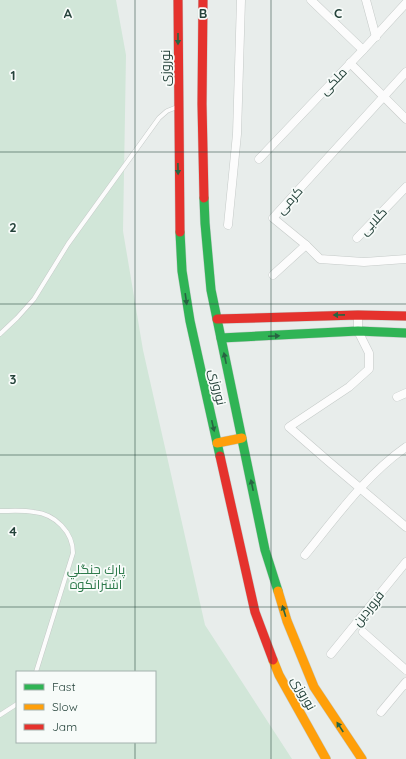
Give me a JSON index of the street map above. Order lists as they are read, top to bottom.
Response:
{
  "streets": {
    "street": [
      "نوروزی",
      "ملکی",
      "کرمی",
      "گلابی",
      "فروردین"
    ]
  },
  "parks": ["پارك جنگلي اشترانكوه"],
  "legend": ["Fast", "Slow", "Jam"],
  "grid": {
    "columns": ["A", "B", "C"],
    "rows": [
      "1",
      "2",
      "3",
      "4"
    ]
  }
}
